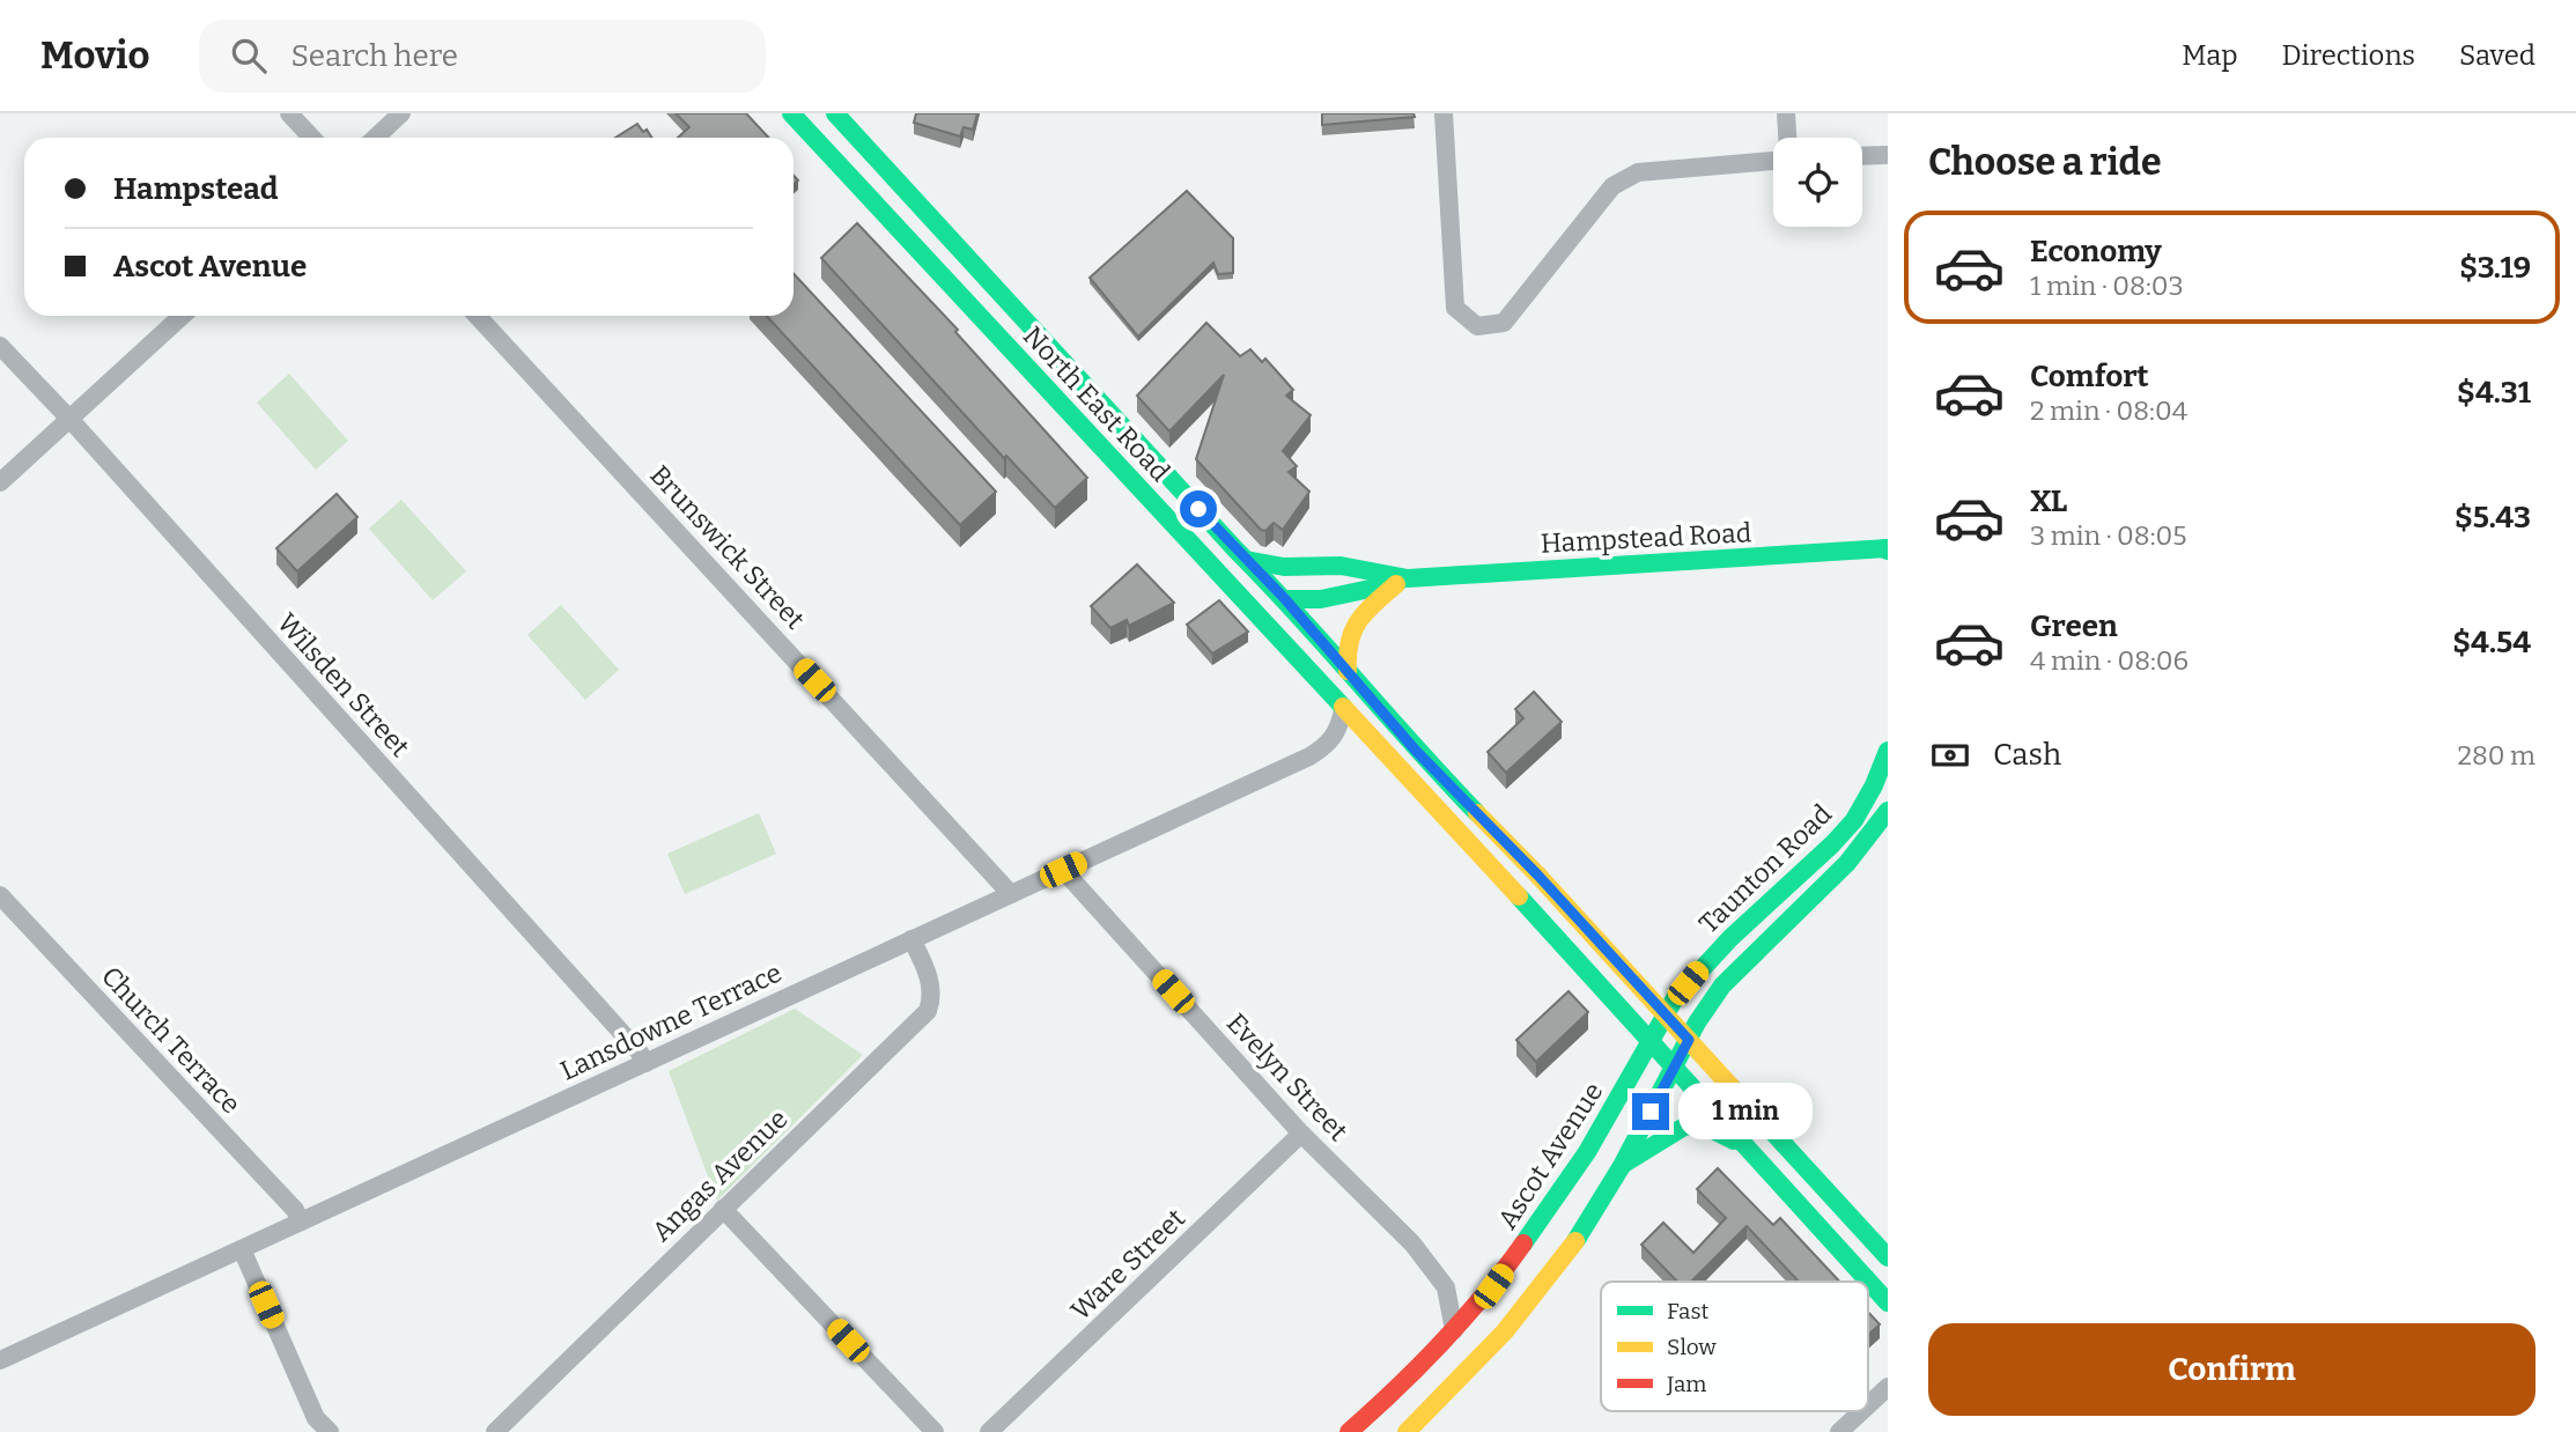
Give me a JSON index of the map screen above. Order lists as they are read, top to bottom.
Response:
{
  "streets": {
    "main road": [
      "North East Road",
      "Hampstead Road",
      "Taunton Road",
      "Ascot Avenue"
    ],
    "street": [
      "Brunswick Street",
      "Wilsden Street",
      "Lansdowne Terrace",
      "Church Terrace",
      "Evelyn Street",
      "Angas Avenue",
      "Ware Street"
    ]
  },
  "crossings": [
    ["North East Road", "Hampstead Road"],
    ["North East Road", "Taunton Road"],
    ["North East Road", "Lansdowne Terrace"],
    ["North East Road", "Ascot Avenue"],
    ["Brunswick Street", "Lansdowne Terrace"],
    ["Wilsden Street", "Lansdowne Terrace"],
    ["Taunton Road", "Ascot Avenue"],
    ["Lansdowne Terrace", "Church Terrace"],
    ["Lansdowne Terrace", "Evelyn Street"],
    ["Lansdowne Terrace", "Angas Avenue"],
    ["Evelyn Street", "Ascot Avenue"],
    ["Evelyn Street", "Ware Street"]
  ],
  "legend": ["Fast", "Slow", "Jam"],
  "page": {
    "header": "Movio",
    "search": "Search here",
    "nav": ["Map", "Directions", "Saved"],
    "heading": "Choose a ride",
    "banner": ["Hampstead", "Ascot Avenue"],
    "list": [
      {
        "name": "Economy",
        "note": "1 min · 08:03",
        "value": "$3.19"
      },
      {
        "name": "Comfort",
        "note": "2 min · 08:04",
        "value": "$4.31"
      },
      {
        "name": "XL",
        "note": "3 min · 08:05",
        "value": "$5.43"
      },
      {
        "name": "Green",
        "note": "4 min · 08:06",
        "value": "$4.54"
      }
    ],
    "pay": ["Cash", "280 m"],
    "bubble": "1 min",
    "buttons": "Confirm"
  }
}
